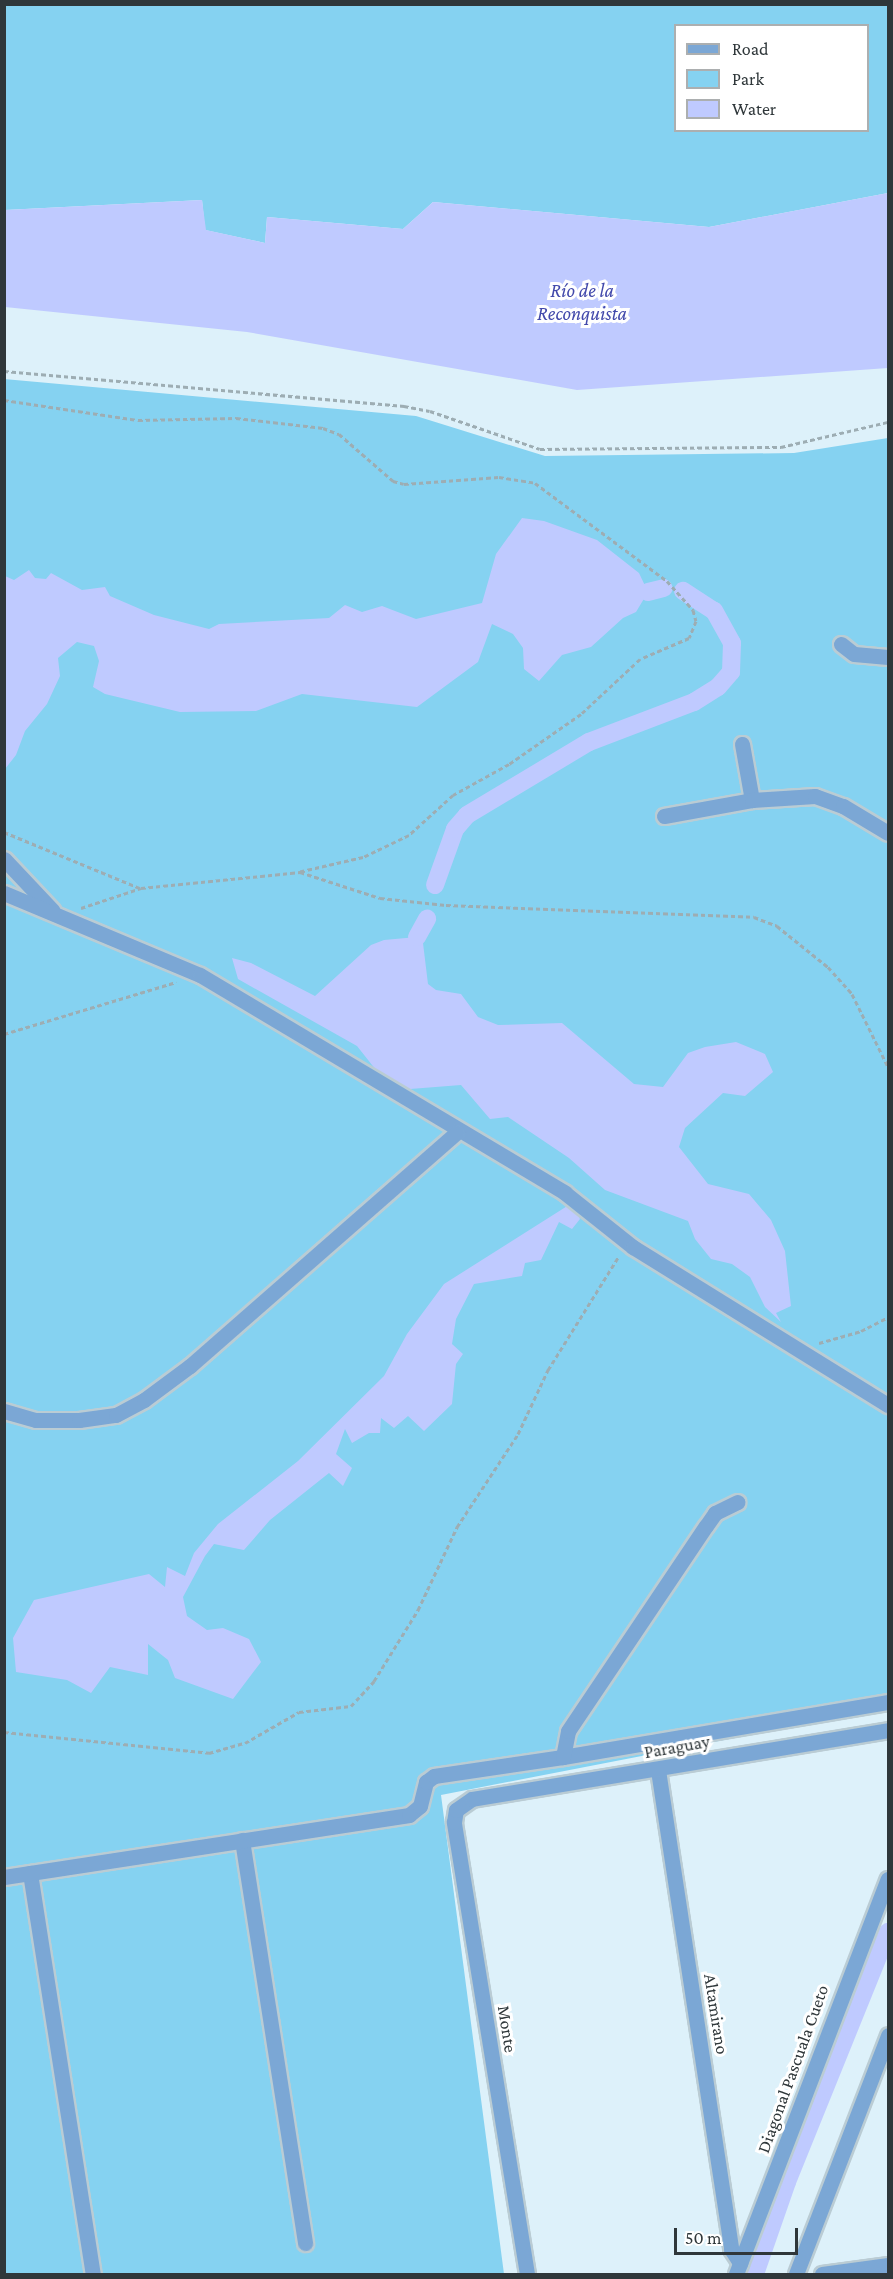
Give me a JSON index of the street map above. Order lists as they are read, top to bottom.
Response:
{
  "streets": {
    "street": [
      "Paraguay",
      "Altamirano",
      "Monte",
      "Diagonal Pascuala Cueto"
    ]
  },
  "crossings": [
    ["Paraguay", "Altamirano"],
    ["Paraguay", "Monte"],
    ["Altamirano", "Diagonal Pascuala Cueto"]
  ],
  "water": ["Río de la Reconquista"],
  "legend": ["Road", "Park", "Water"],
  "scale_bar": "50 m"
}
